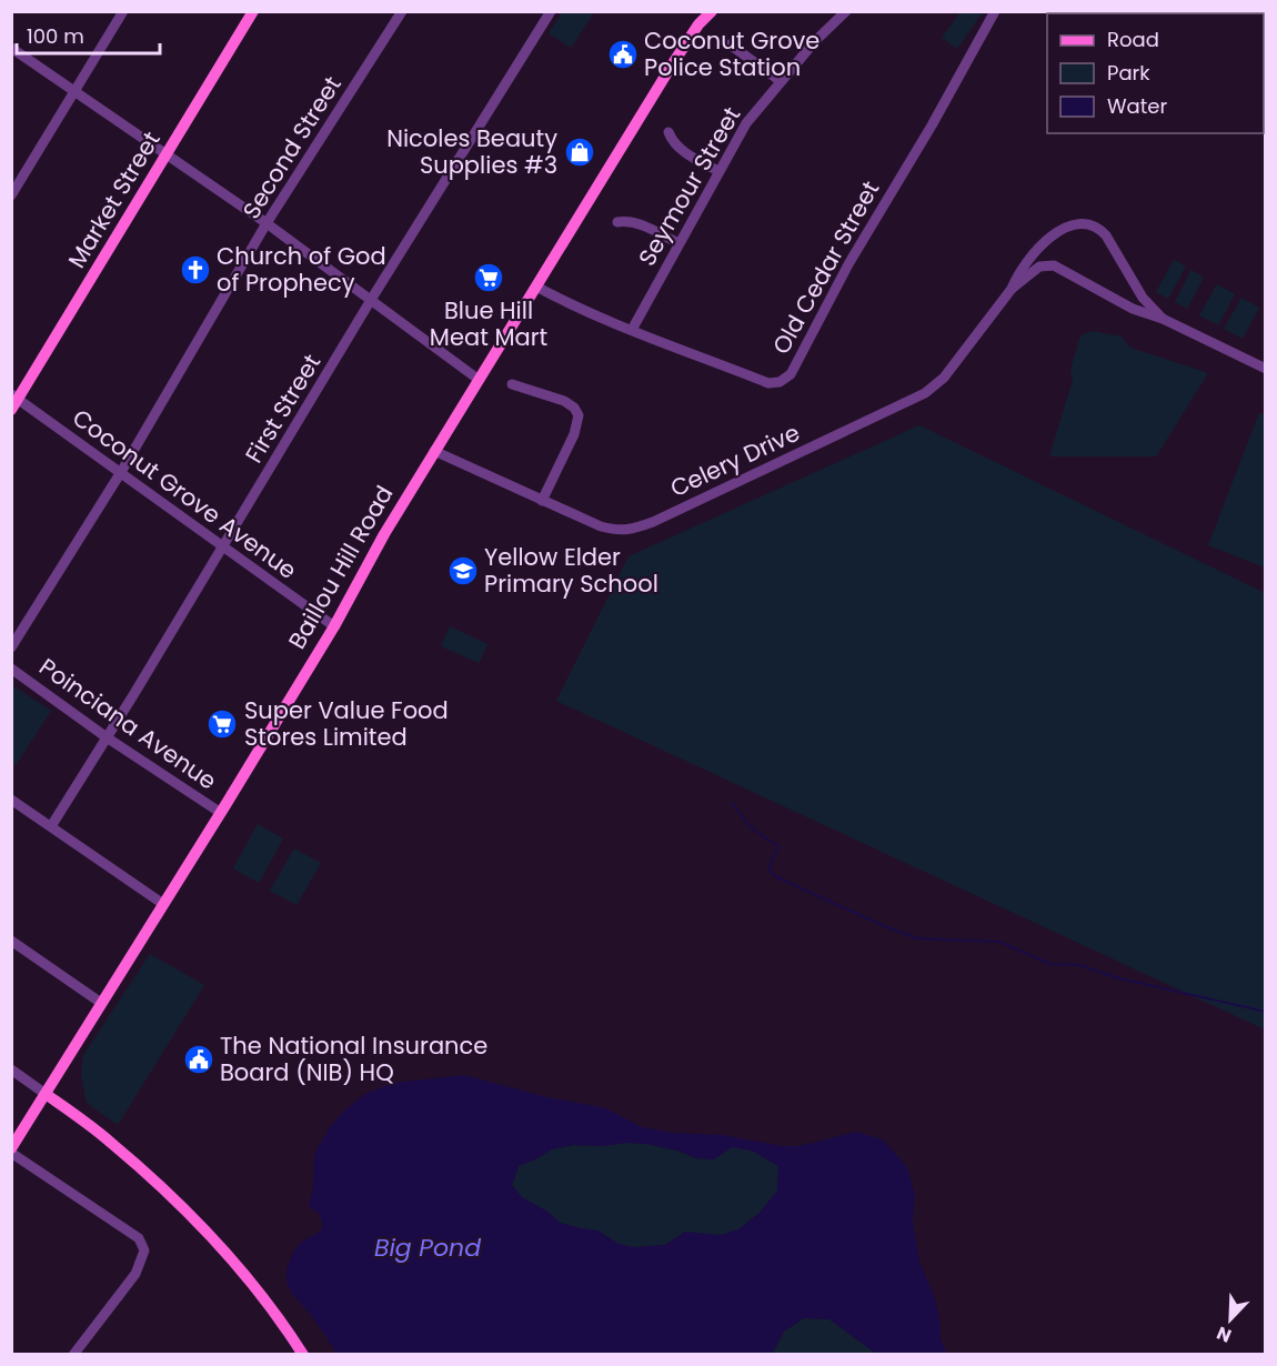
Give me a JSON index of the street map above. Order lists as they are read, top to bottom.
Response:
{
  "streets": {
    "main road": ["Market Street", "Baillou Hill Road"],
    "street": [
      "Second Street",
      "Seymour Street",
      "Old Cedar Street",
      "First Street",
      "Celery Drive",
      "Coconut Grove Avenue",
      "Poinciana Avenue"
    ]
  },
  "crossings": [
    ["Second Street", "Coconut Grove Avenue"],
    ["Seymour Street", "Old Cedar Street"],
    ["Market Street", "Coconut Grove Avenue"],
    ["Old Cedar Street", "Baillou Hill Road"],
    ["First Street", "Coconut Grove Avenue"],
    ["First Street", "Poinciana Avenue"],
    ["Celery Drive", "Baillou Hill Road"],
    ["Coconut Grove Avenue", "Baillou Hill Road"],
    ["Baillou Hill Road", "Poinciana Avenue"]
  ],
  "water": ["Big Pond"],
  "places": {
    "public building": ["Coconut Grove Police Station", "The National Insurance Board (NIB) HQ"],
    "shop": ["Nicoles Beauty Supplies #3"],
    "church": ["Church of God of Prophecy"],
    "supermarket": ["Blue Hill Meat Mart", "Super Value Food Stores Limited"],
    "school or university": ["Yellow Elder Primary School"]
  },
  "legend": ["Road", "Park", "Water"],
  "scale_bar": "100 m",
  "north": "bottom left"
}
